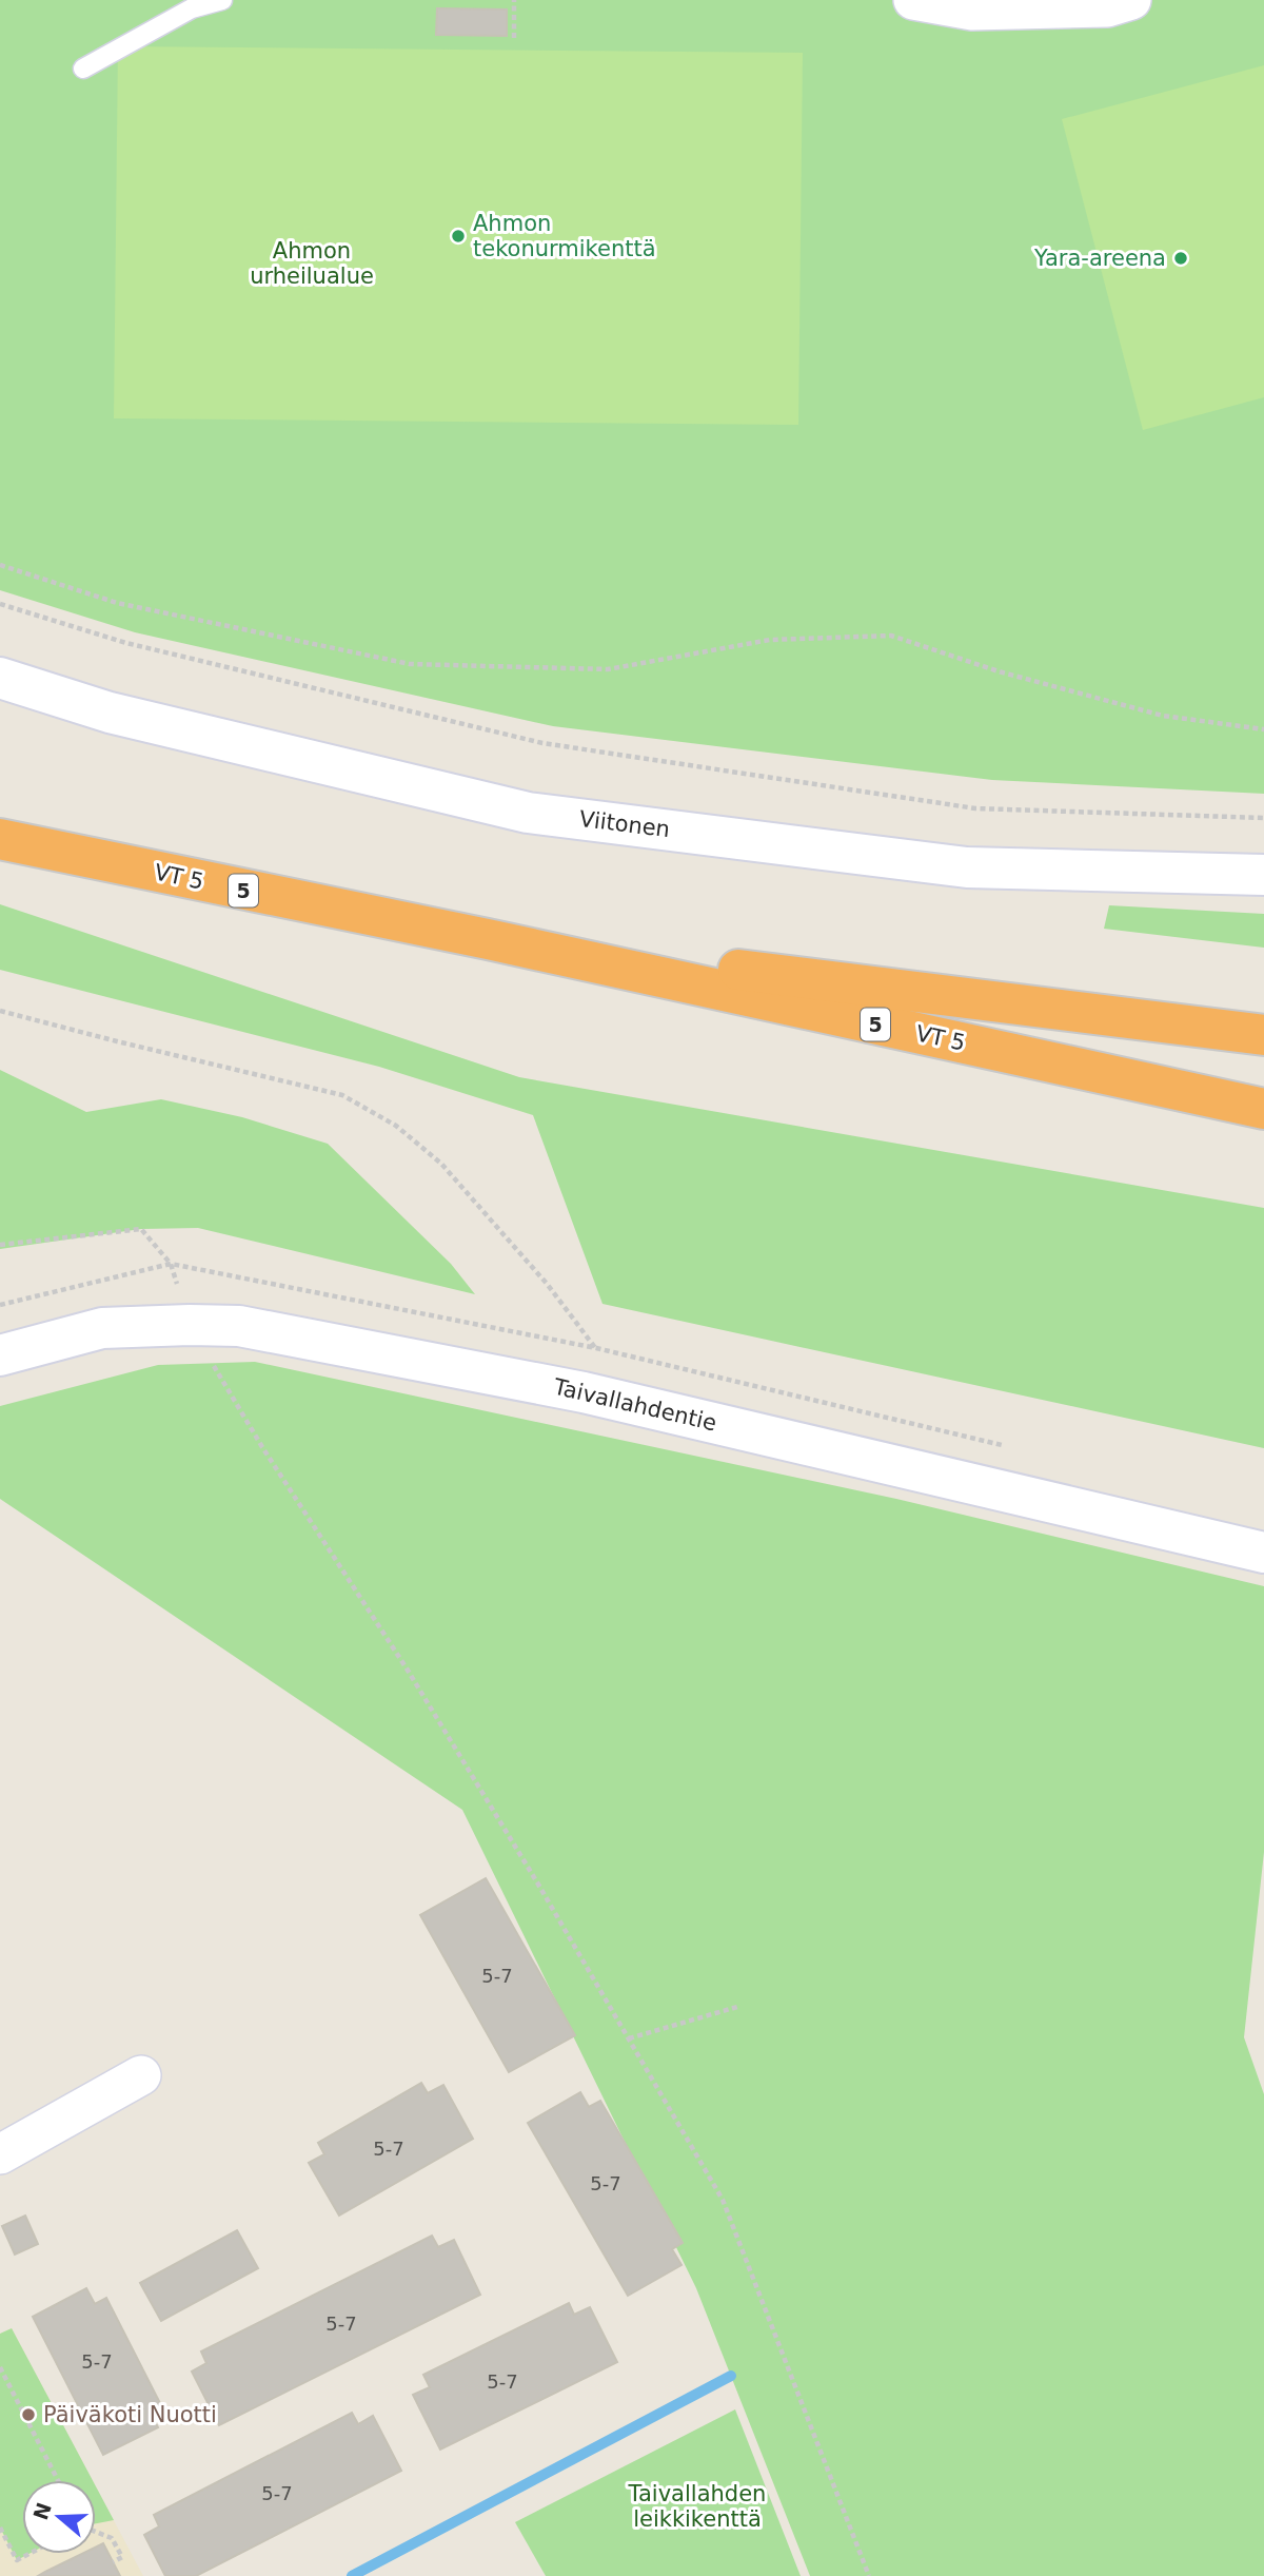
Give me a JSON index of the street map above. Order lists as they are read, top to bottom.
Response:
{
  "streets": {
    "highway": ["VT 5", "5"],
    "street": ["Viitonen", "Taivallahdentie"]
  },
  "parks": ["Ahmon urheilualue", "Taivallahden leikkikenttä"],
  "places": ["Ahmon tekonurmikenttä", "Yara-areena", "Päiväkoti Nuotti"],
  "house_numbers": [
    "5-7",
    "5-7",
    "5-7",
    "5-7",
    "5-7",
    "5-7",
    "5-7"
  ],
  "north": "left"
}
